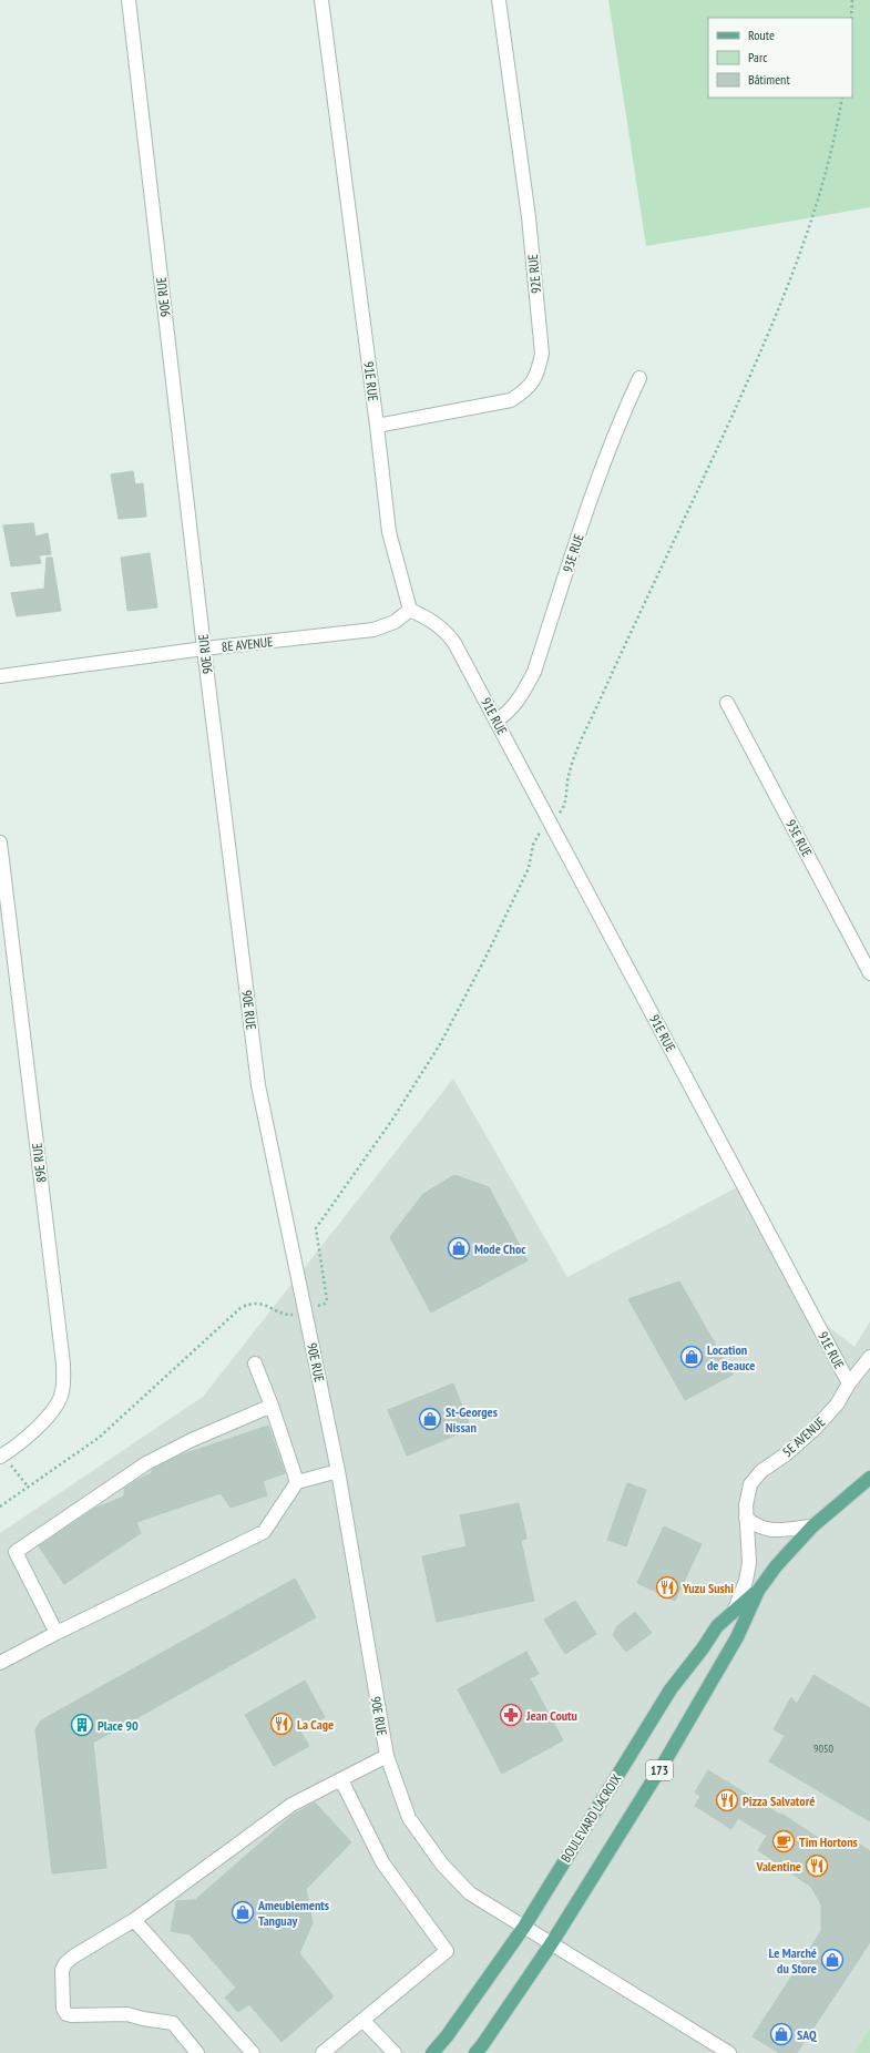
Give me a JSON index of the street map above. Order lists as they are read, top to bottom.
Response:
{
  "streets": {
    "main road": ["173", "BOULEVARD LACROIX"],
    "street": [
      "92E RUE",
      "90E RUE",
      "91E RUE",
      "93E RUE",
      "8E AVENUE",
      "89E RUE",
      "5E AVENUE"
    ]
  },
  "crossings": [
    ["92E RUE", "91E RUE"],
    ["90E RUE", "8E AVENUE"],
    ["90E RUE", "BOULEVARD LACROIX"],
    ["91E RUE", "93E RUE"],
    ["91E RUE", "8E AVENUE"],
    ["91E RUE", "5E AVENUE"],
    ["5E AVENUE", "BOULEVARD LACROIX"]
  ],
  "places": {
    "shop": [
      "Mode Choc",
      "Location de Beauce",
      "St-Georges Nissan",
      "Ameublements Tanguay",
      "Le Marché du Store",
      "SAQ"
    ],
    "restaurant": [
      "Yuzu Sushi",
      "La Cage",
      "Pizza Salvatoré",
      "Valentine"
    ],
    "pharmacy": ["Jean Coutu"],
    "building": ["Place 90"],
    "cafe": ["Tim Hortons"]
  },
  "house_numbers": ["9050"],
  "legend": ["Route", "Parc", "Bâtiment"]
}
